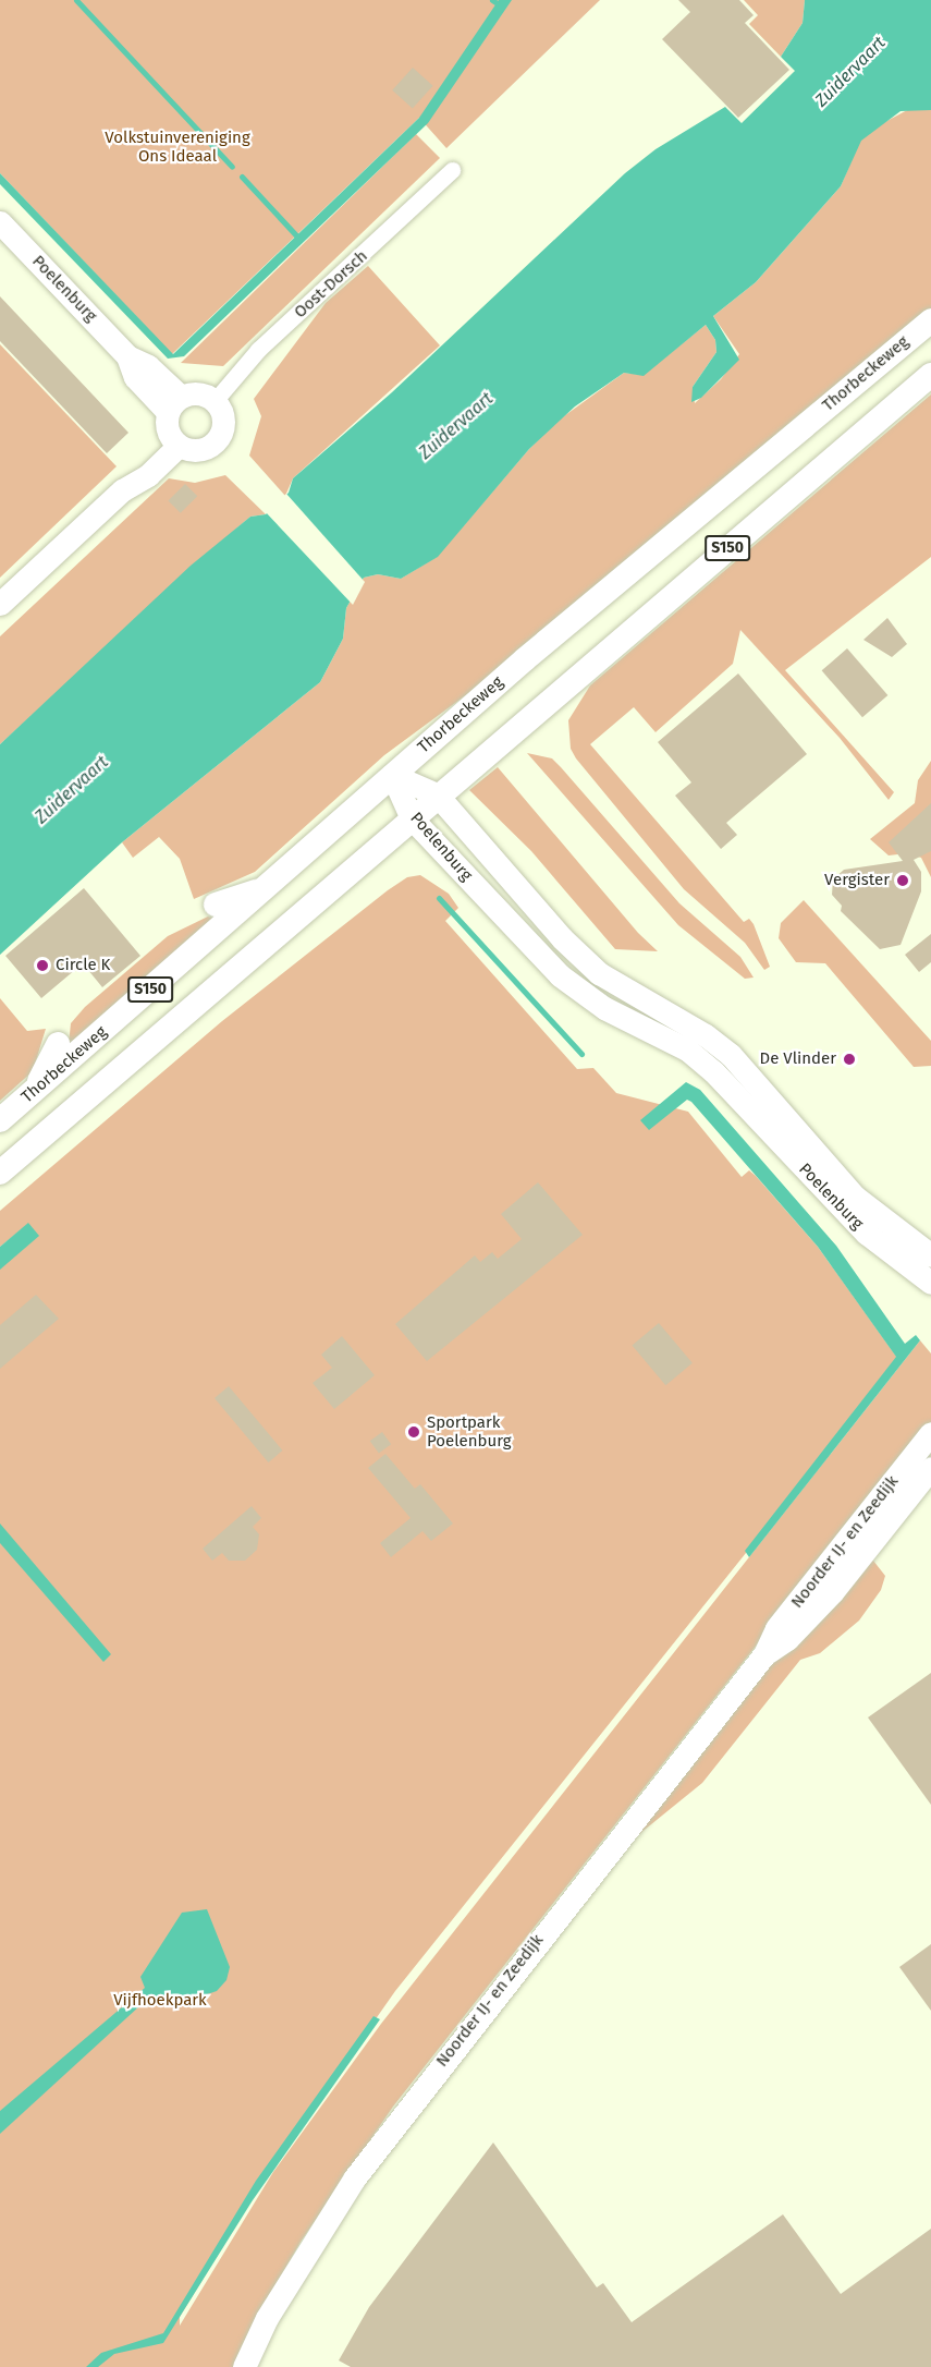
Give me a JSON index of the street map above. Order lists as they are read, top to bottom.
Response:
{
  "streets": {
    "main road": ["Thorbeckeweg", "S150"],
    "street": ["Oost-Dorsch", "Poelenburg", "Noorder IJ- en Zeedijk"]
  },
  "crossings": [
    ["Poelenburg", "Thorbeckeweg"],
    ["Poelenburg", "S150"]
  ],
  "water": ["Zuidervaart"],
  "parks": ["Volkstuinvereniging Ons Ideaal", "Vijfhoekpark"],
  "places": [
    "Vergister",
    "Circle K",
    "De Vlinder",
    "Sportpark Poelenburg"
  ]
}
